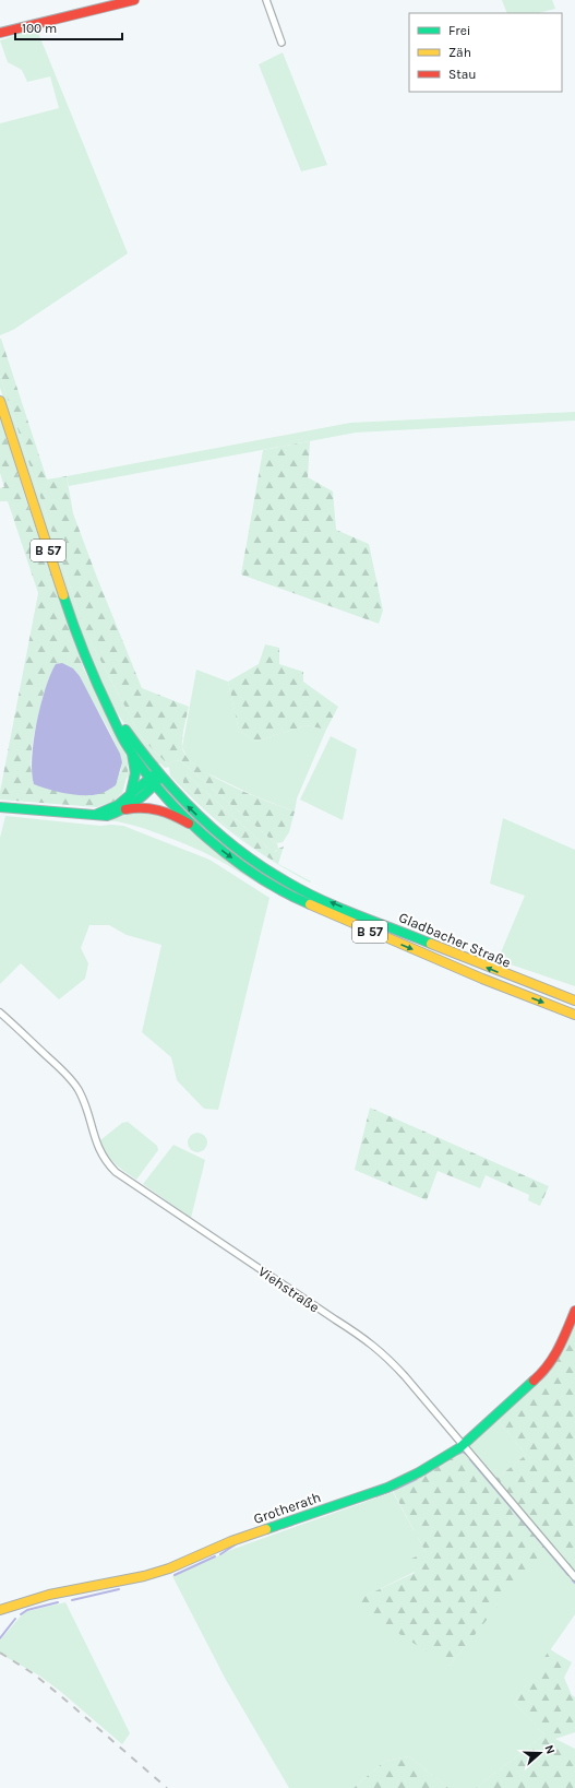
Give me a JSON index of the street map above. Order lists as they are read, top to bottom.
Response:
{
  "streets": {
    "main road": ["B 57", "Gladbacher Straße", "Grotherath"],
    "street": ["Viehstraße"]
  },
  "crossings": [
    ["B 57", "Gladbacher Straße"],
    ["Viehstraße", "Grotherath"]
  ],
  "legend": ["Frei", "Zäh", "Stau"],
  "scale_bar": "100 m",
  "north": "right"
}
